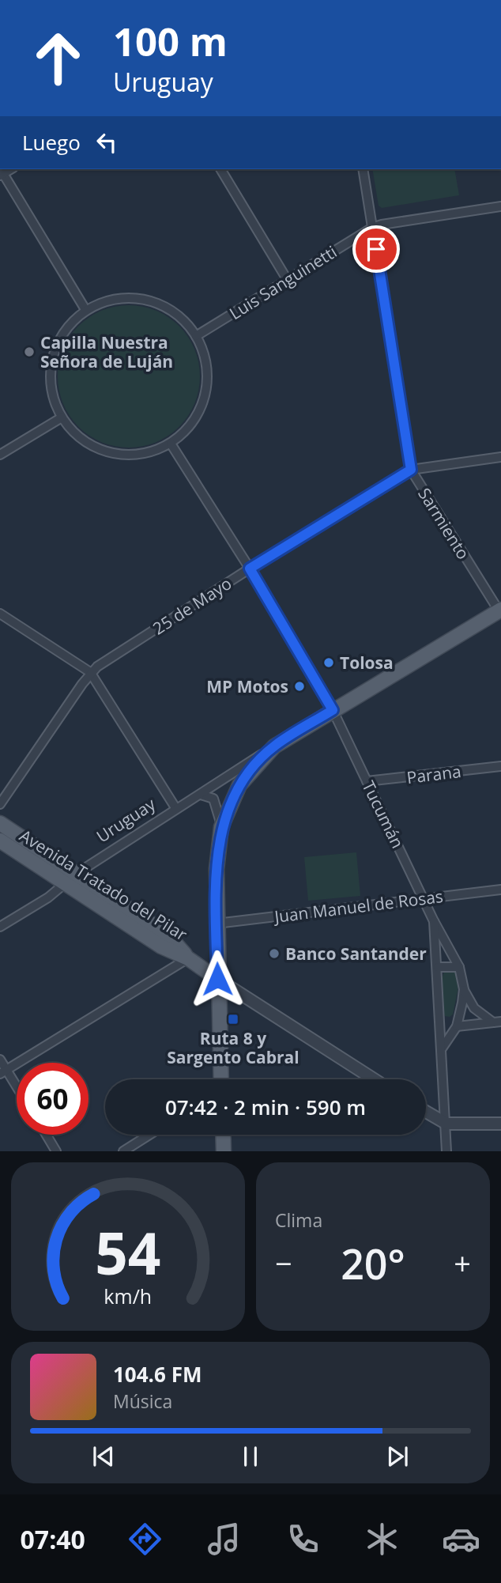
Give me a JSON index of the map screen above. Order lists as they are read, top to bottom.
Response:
{
  "streets": {
    "main road": ["Uruguay", "Avenida Tratado del Pilar"],
    "street": [
      "Luis Sanguinetti",
      "Sarmiento",
      "25 de Mayo",
      "Parana",
      "Tucumán",
      "Juan Manuel de Rosas"
    ]
  },
  "crossings": [
    ["Luis Sanguinetti", "Sarmiento"],
    ["Luis Sanguinetti", "Tucumán"],
    ["Sarmiento", "25 de Mayo"],
    ["Sarmiento", "Uruguay"],
    ["25 de Mayo", "Tucumán"],
    ["Parana", "Tucumán"],
    ["Tucumán", "Uruguay"],
    ["Tucumán", "Juan Manuel de Rosas"],
    ["Uruguay", "Avenida Tratado del Pilar"],
    ["Uruguay", "Juan Manuel de Rosas"]
  ],
  "places": {
    "other": [
      "Capilla Nuestra Señora de Luján",
      "Tolosa",
      "MP Motos",
      "Banco Santander"
    ],
    "transit": ["Ruta 8 y Sargento Cabral"]
  },
  "page": {
    "turn": ["100 m", "Uruguay"],
    "then": "Luego",
    "limit": "60",
    "trip": "07:42 · 2 min · 590 m",
    "tile": "Clima",
    "heat": ["−", "20°", "+"],
    "song": ["104.6 FM", "Música"],
    "tabs": "07:40",
    "gauge": ["54", "km/h"]
  }
}
